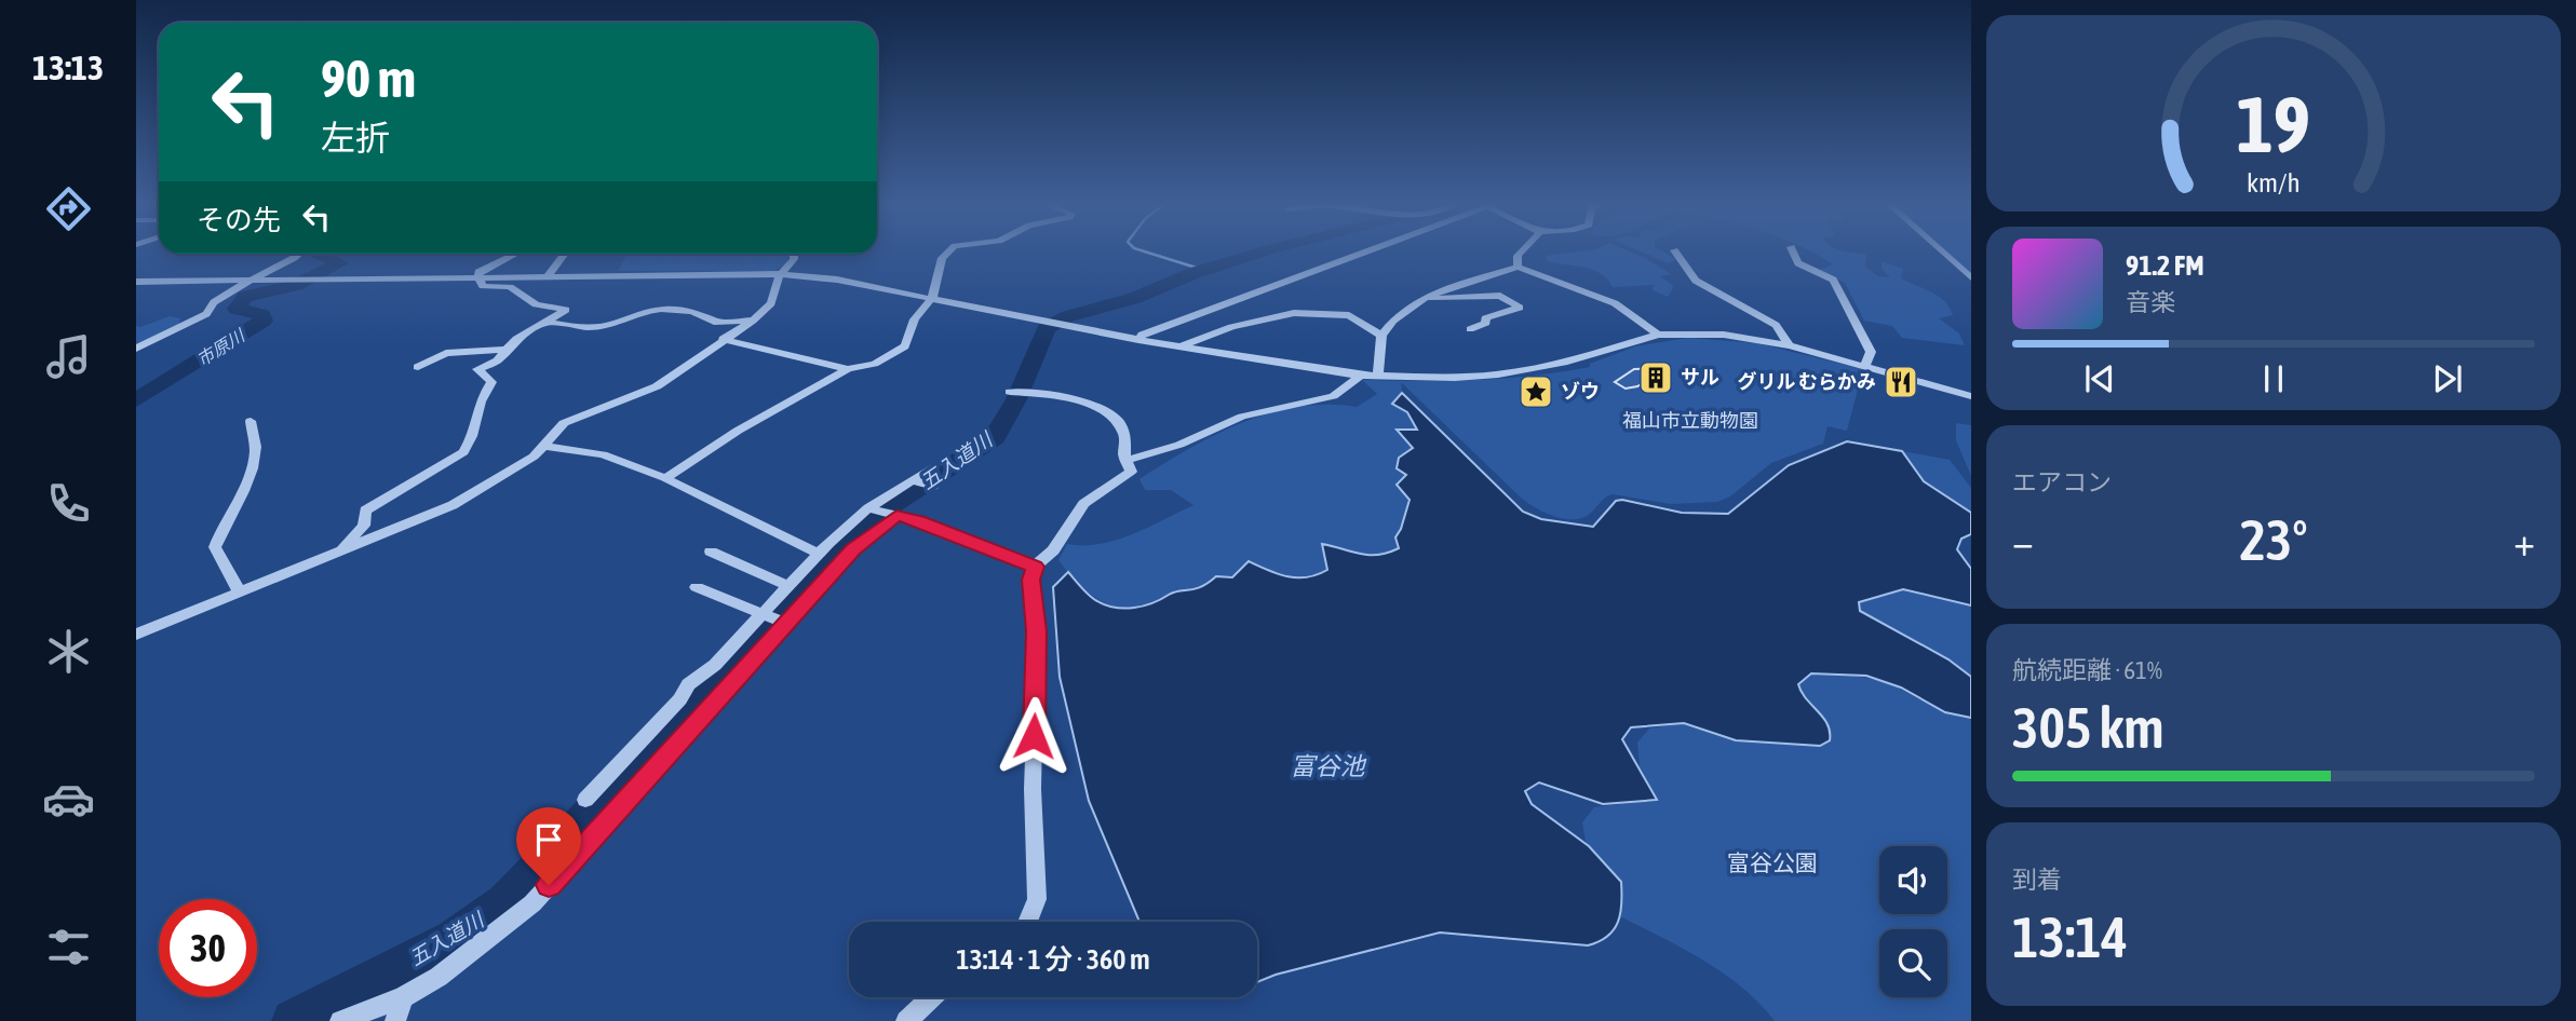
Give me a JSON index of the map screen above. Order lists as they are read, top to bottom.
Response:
{
  "water": ["市原川", "五入道川", "富谷池"],
  "parks": ["福山市立動物園", "富谷公園"],
  "places": {
    "building": ["サル"],
    "restaurant": ["グリル むらかみ"],
    "place": ["ゾウ"]
  },
  "page": {
    "tabs": "13:13",
    "turn": ["90 m", "左折"],
    "then": "その先",
    "song": ["91.2 FM", "音楽"],
    "tile": [
      "エアコン",
      ["航続距離 · 61%", "305 km"],
      ["到着", "13:14"]
    ],
    "heat": ["−", "23°", "+"],
    "limit": "30",
    "trip": "13:14 · 1 分 · 360 m",
    "gauge": ["19", "km/h"]
  }
}
